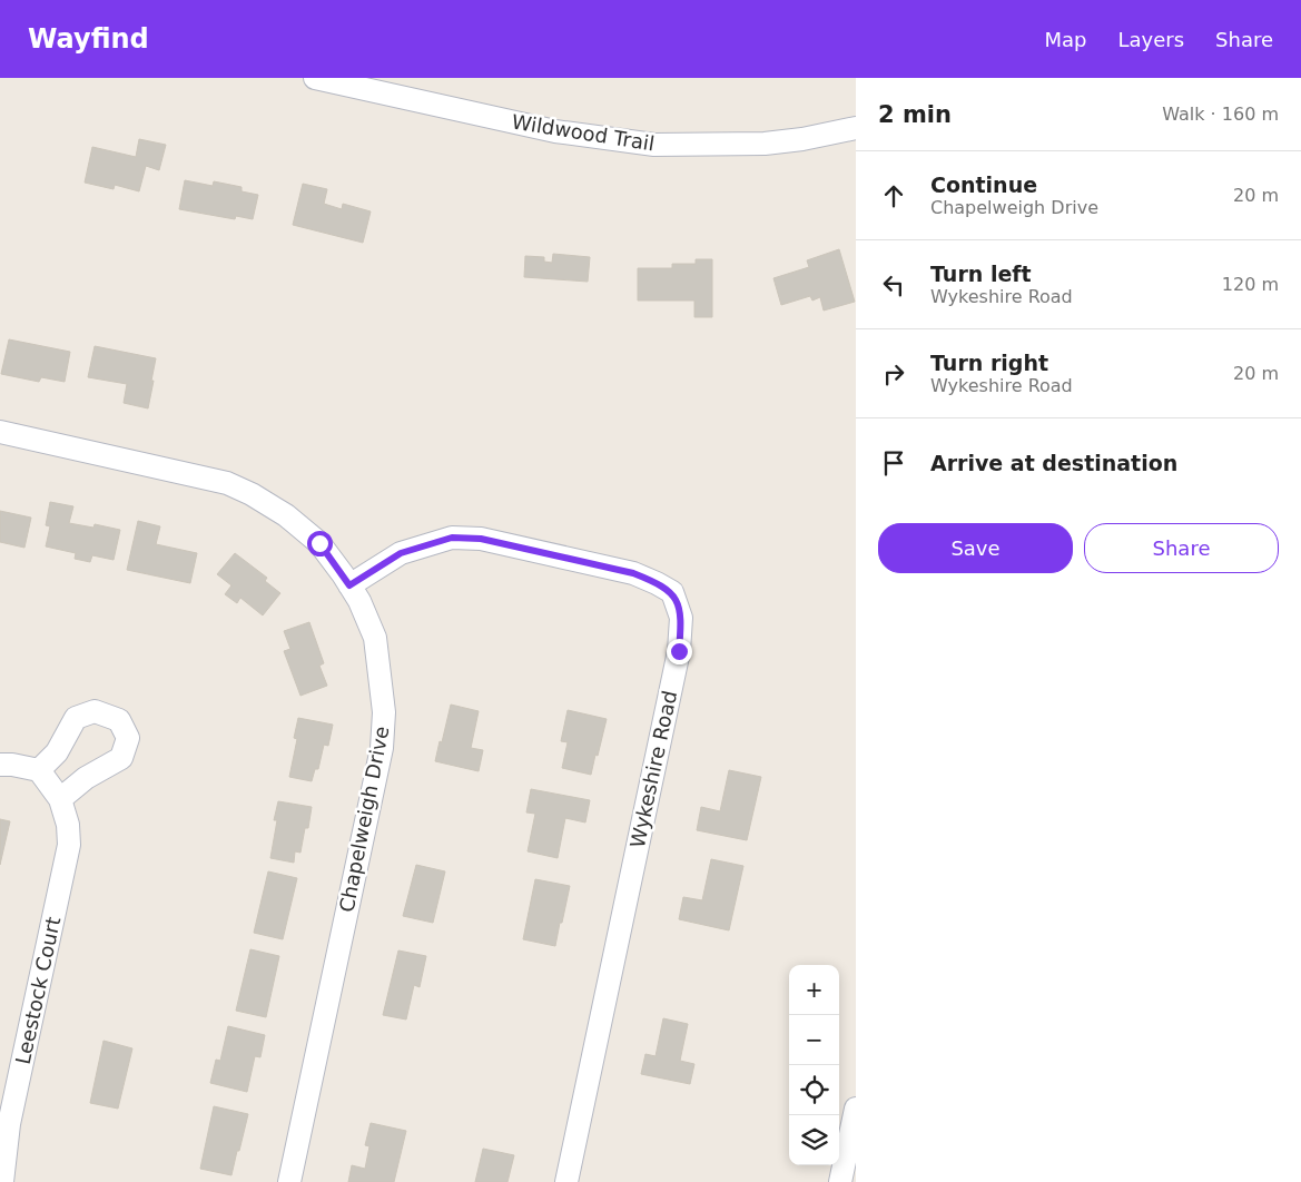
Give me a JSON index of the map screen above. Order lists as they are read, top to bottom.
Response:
{
  "streets": {
    "street": [
      "Wildwood Trail",
      "Wykeshire Road",
      "Chapelweigh Drive",
      "Leestock Court"
    ]
  },
  "crossings": [
    ["Wykeshire Road", "Chapelweigh Drive"]
  ],
  "page": {
    "header": "Wayfind",
    "nav": ["Map", "Layers", "Share"],
    "heading": ["2 min", "Walk · 160 m"],
    "list": [
      ["Continue", "Chapelweigh Drive", "20 m"],
      ["Turn left", "Wykeshire Road", "120 m"],
      ["Turn right", "Wykeshire Road", "20 m"],
      "Arrive at destination"
    ],
    "buttons": ["Save", "Share"],
    "map_buttons": ["+", "−"]
  }
}
